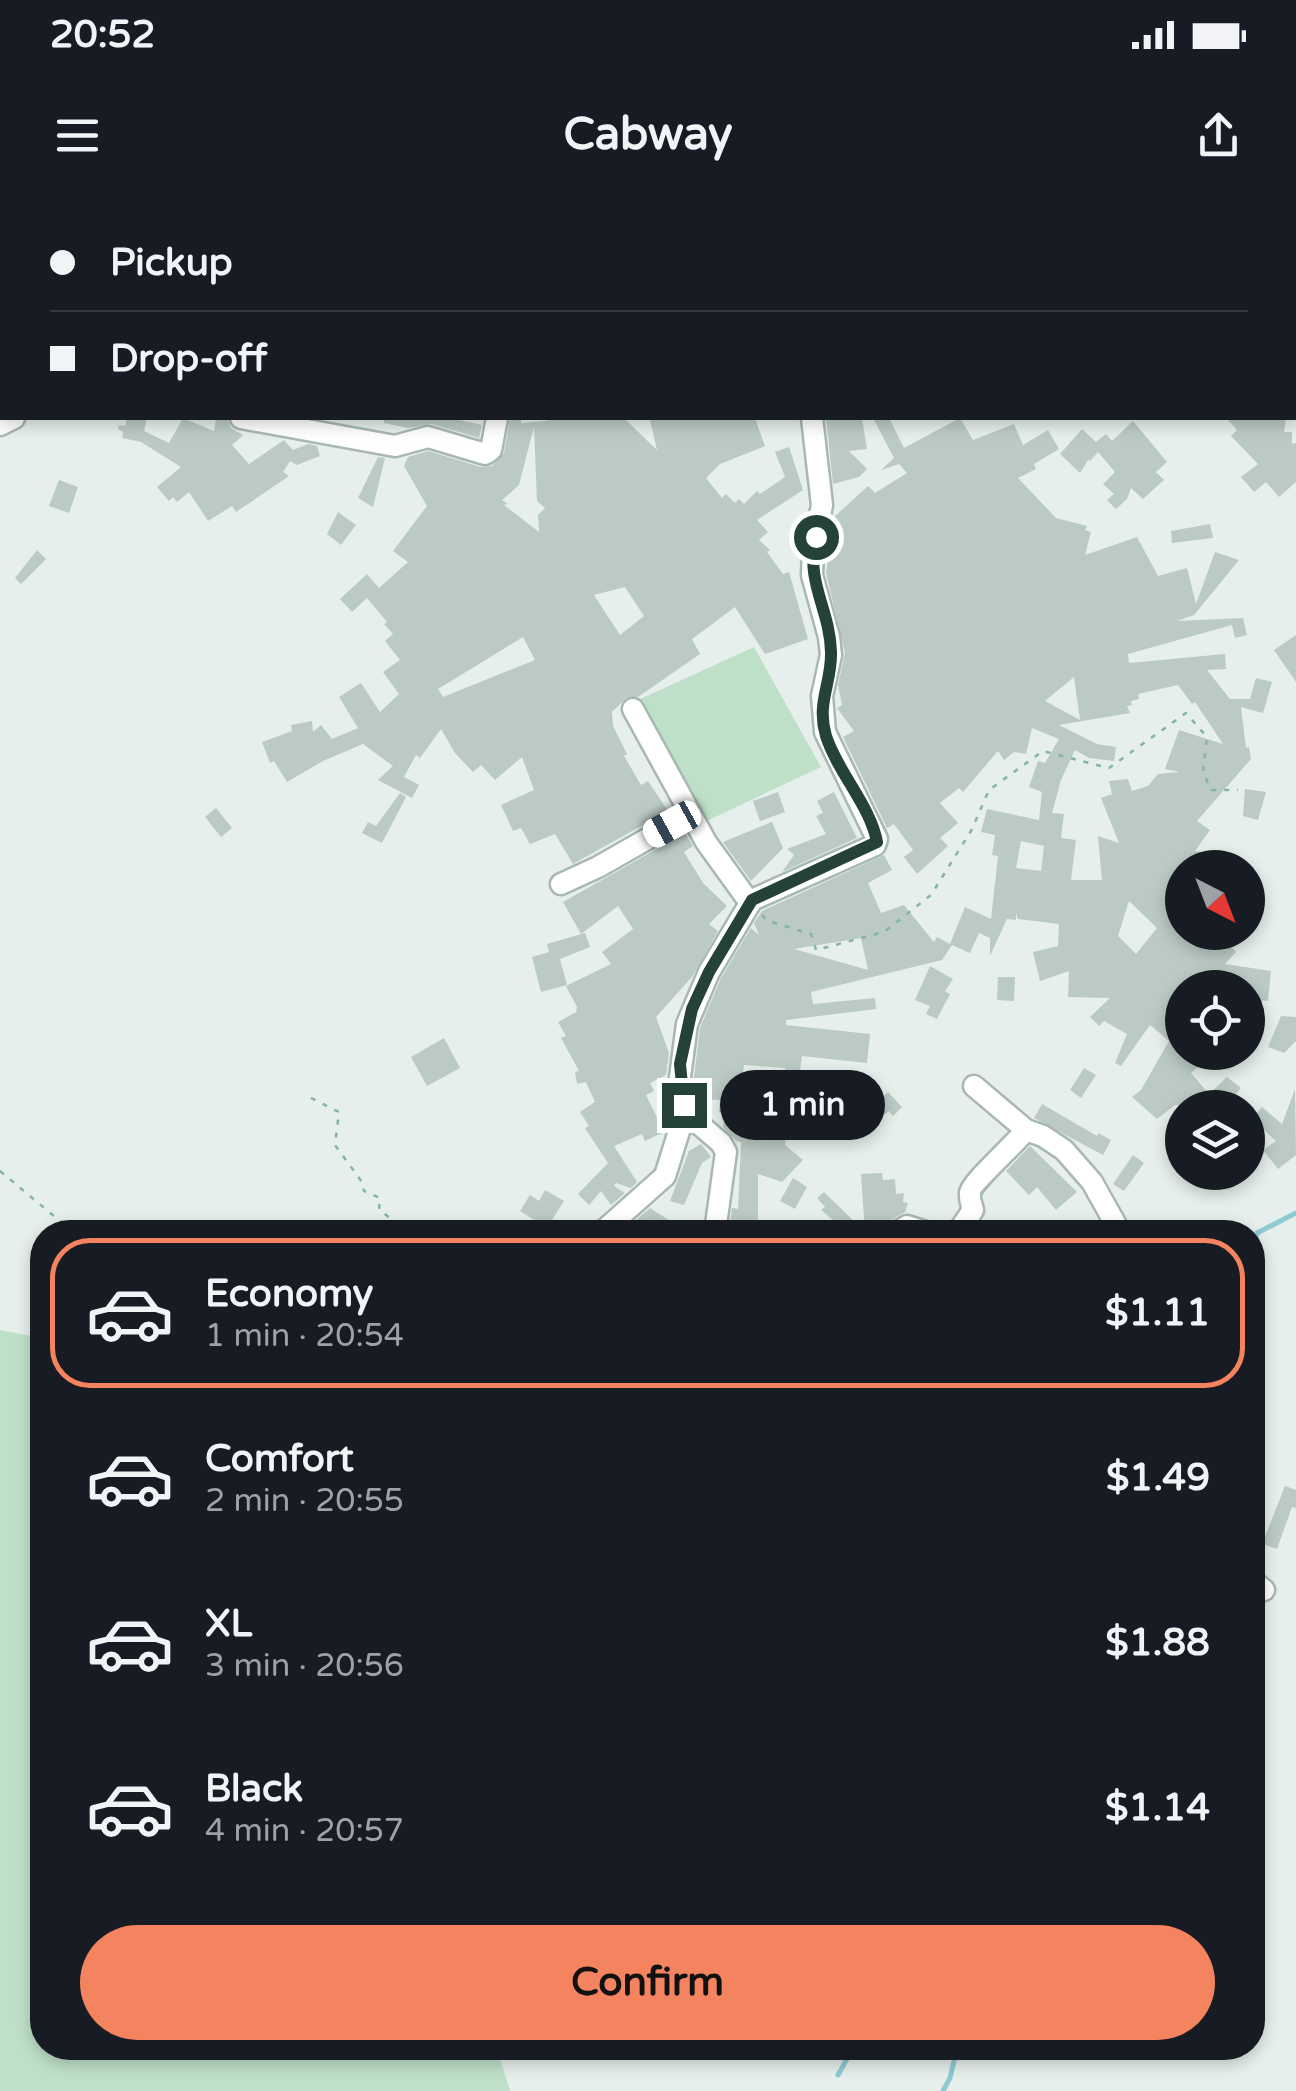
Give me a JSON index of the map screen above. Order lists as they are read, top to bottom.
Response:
{
  "north": "bottom right",
  "page": {
    "status": "20:52",
    "header": "Cabway",
    "banner": ["Pickup", "Drop-off"],
    "bubble": "1 min",
    "list": [
      {
        "name": "Economy",
        "note": "1 min · 20:54",
        "value": "$1.11"
      },
      {
        "name": "Comfort",
        "note": "2 min · 20:55",
        "value": "$1.49"
      },
      {
        "name": "XL",
        "note": "3 min · 20:56",
        "value": "$1.88"
      },
      {
        "name": "Black",
        "note": "4 min · 20:57",
        "value": "$1.14"
      }
    ],
    "buttons": "Confirm"
  }
}
